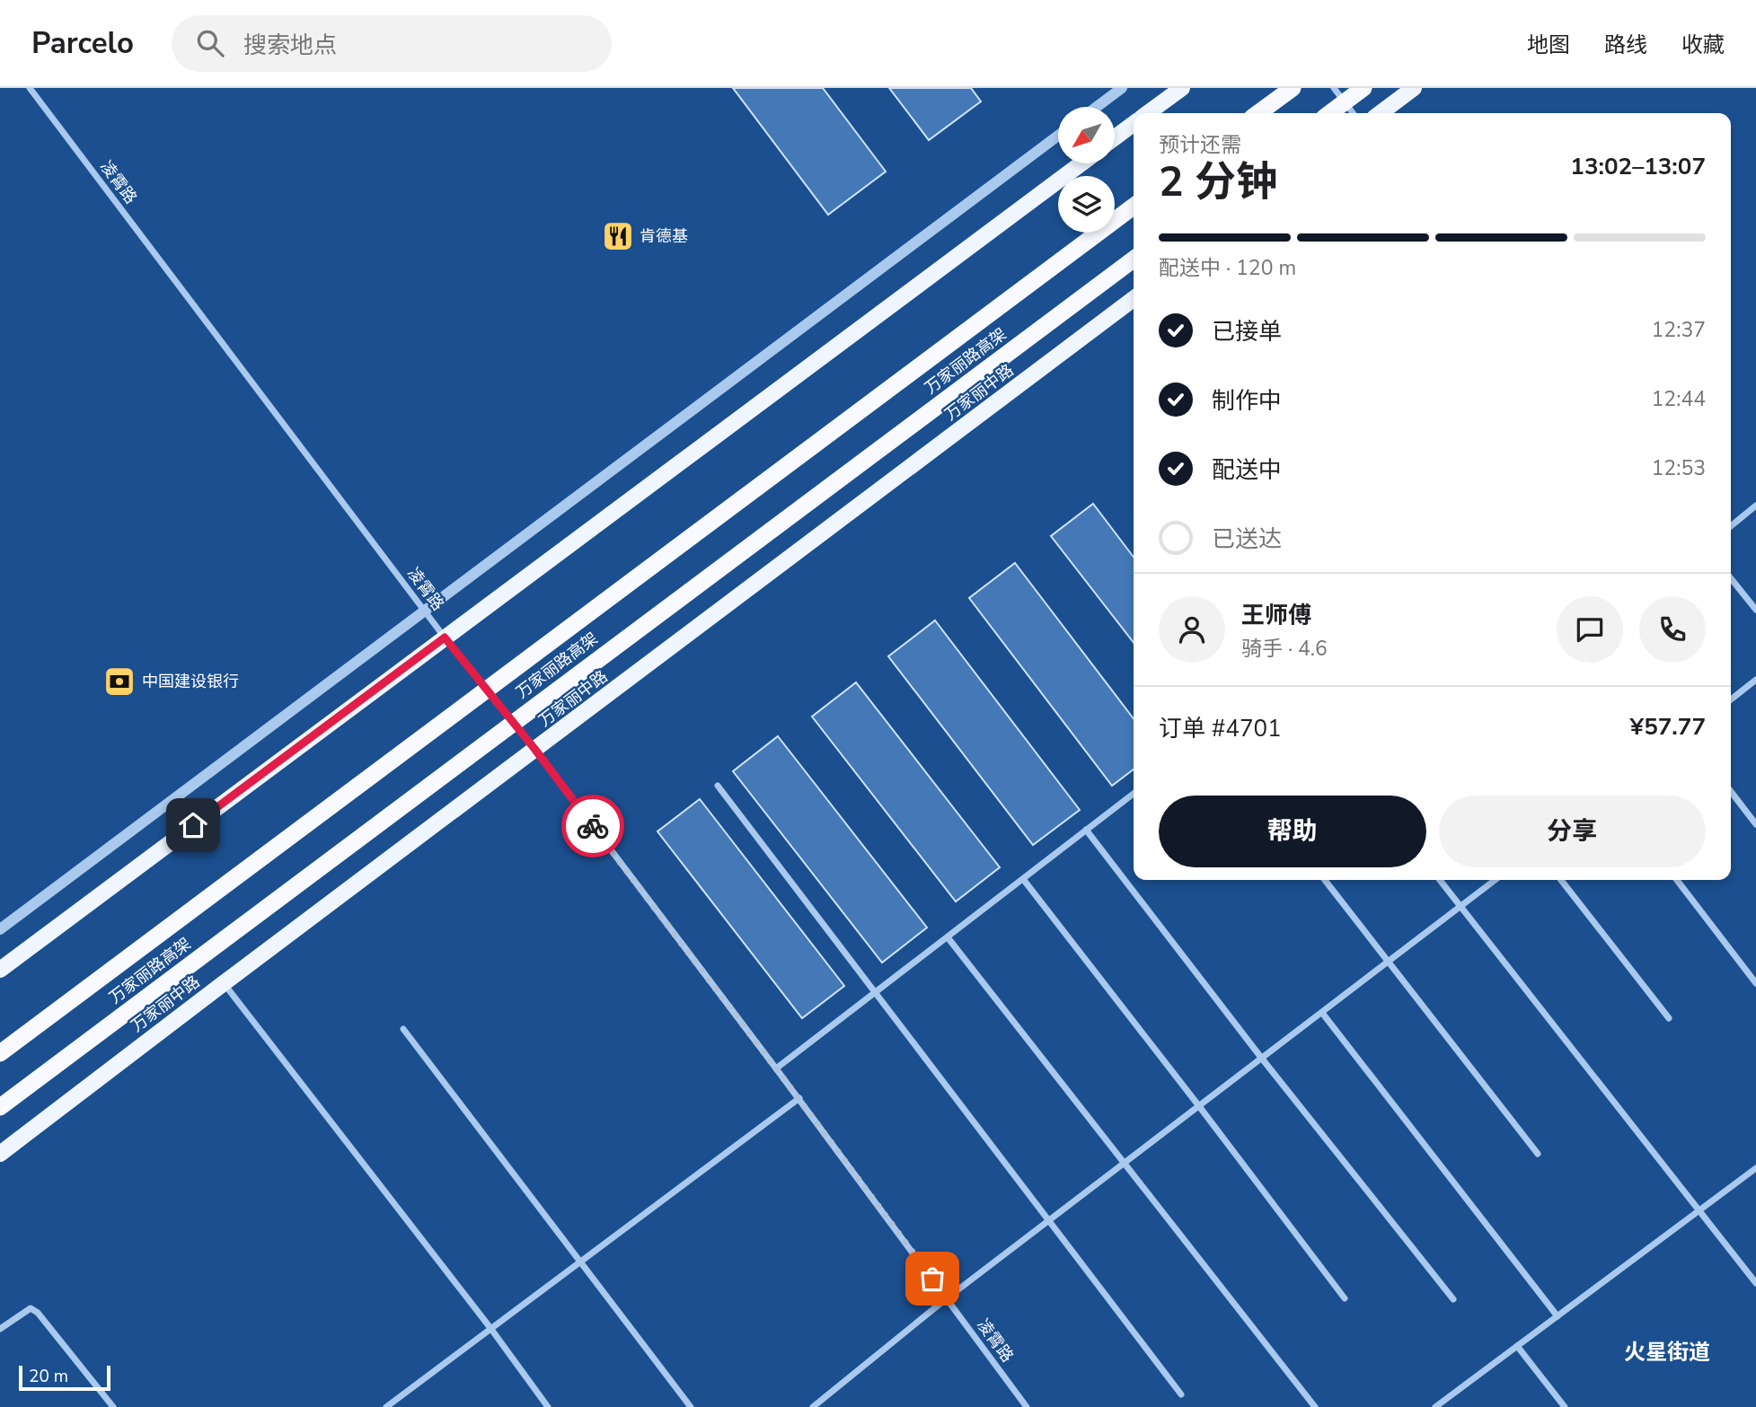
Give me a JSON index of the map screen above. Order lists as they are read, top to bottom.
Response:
{
  "streets": {
    "highway": ["万家丽路高架"],
    "main road": ["万家丽中路"],
    "street": ["凌霄路"]
  },
  "crossings": [
    ["凌霄路", "万家丽中路"]
  ],
  "districts": ["火星街道"],
  "places": {
    "restaurant": ["肯德基"],
    "bank": ["中国建设银行"]
  },
  "scale_bar": "20 m",
  "north": "bottom left",
  "page": {
    "header": "Parcelo",
    "search": "搜索地点",
    "nav": ["地图", "路线", "收藏"],
    "heading": ["2 分钟", "预计还需", "13:02–13:07"],
    "panel": [
      "王师傅",
      "骑手 · 4.6",
      "订单 #4701",
      "¥57.77"
    ],
    "bar": "配送中 · 120 m",
    "list": [
      ["已接单", "12:37"],
      ["制作中", "12:44"],
      ["配送中", "12:53"],
      "已送达"
    ],
    "buttons": ["帮助", "分享"],
    "scale": "20 m"
  }
}
